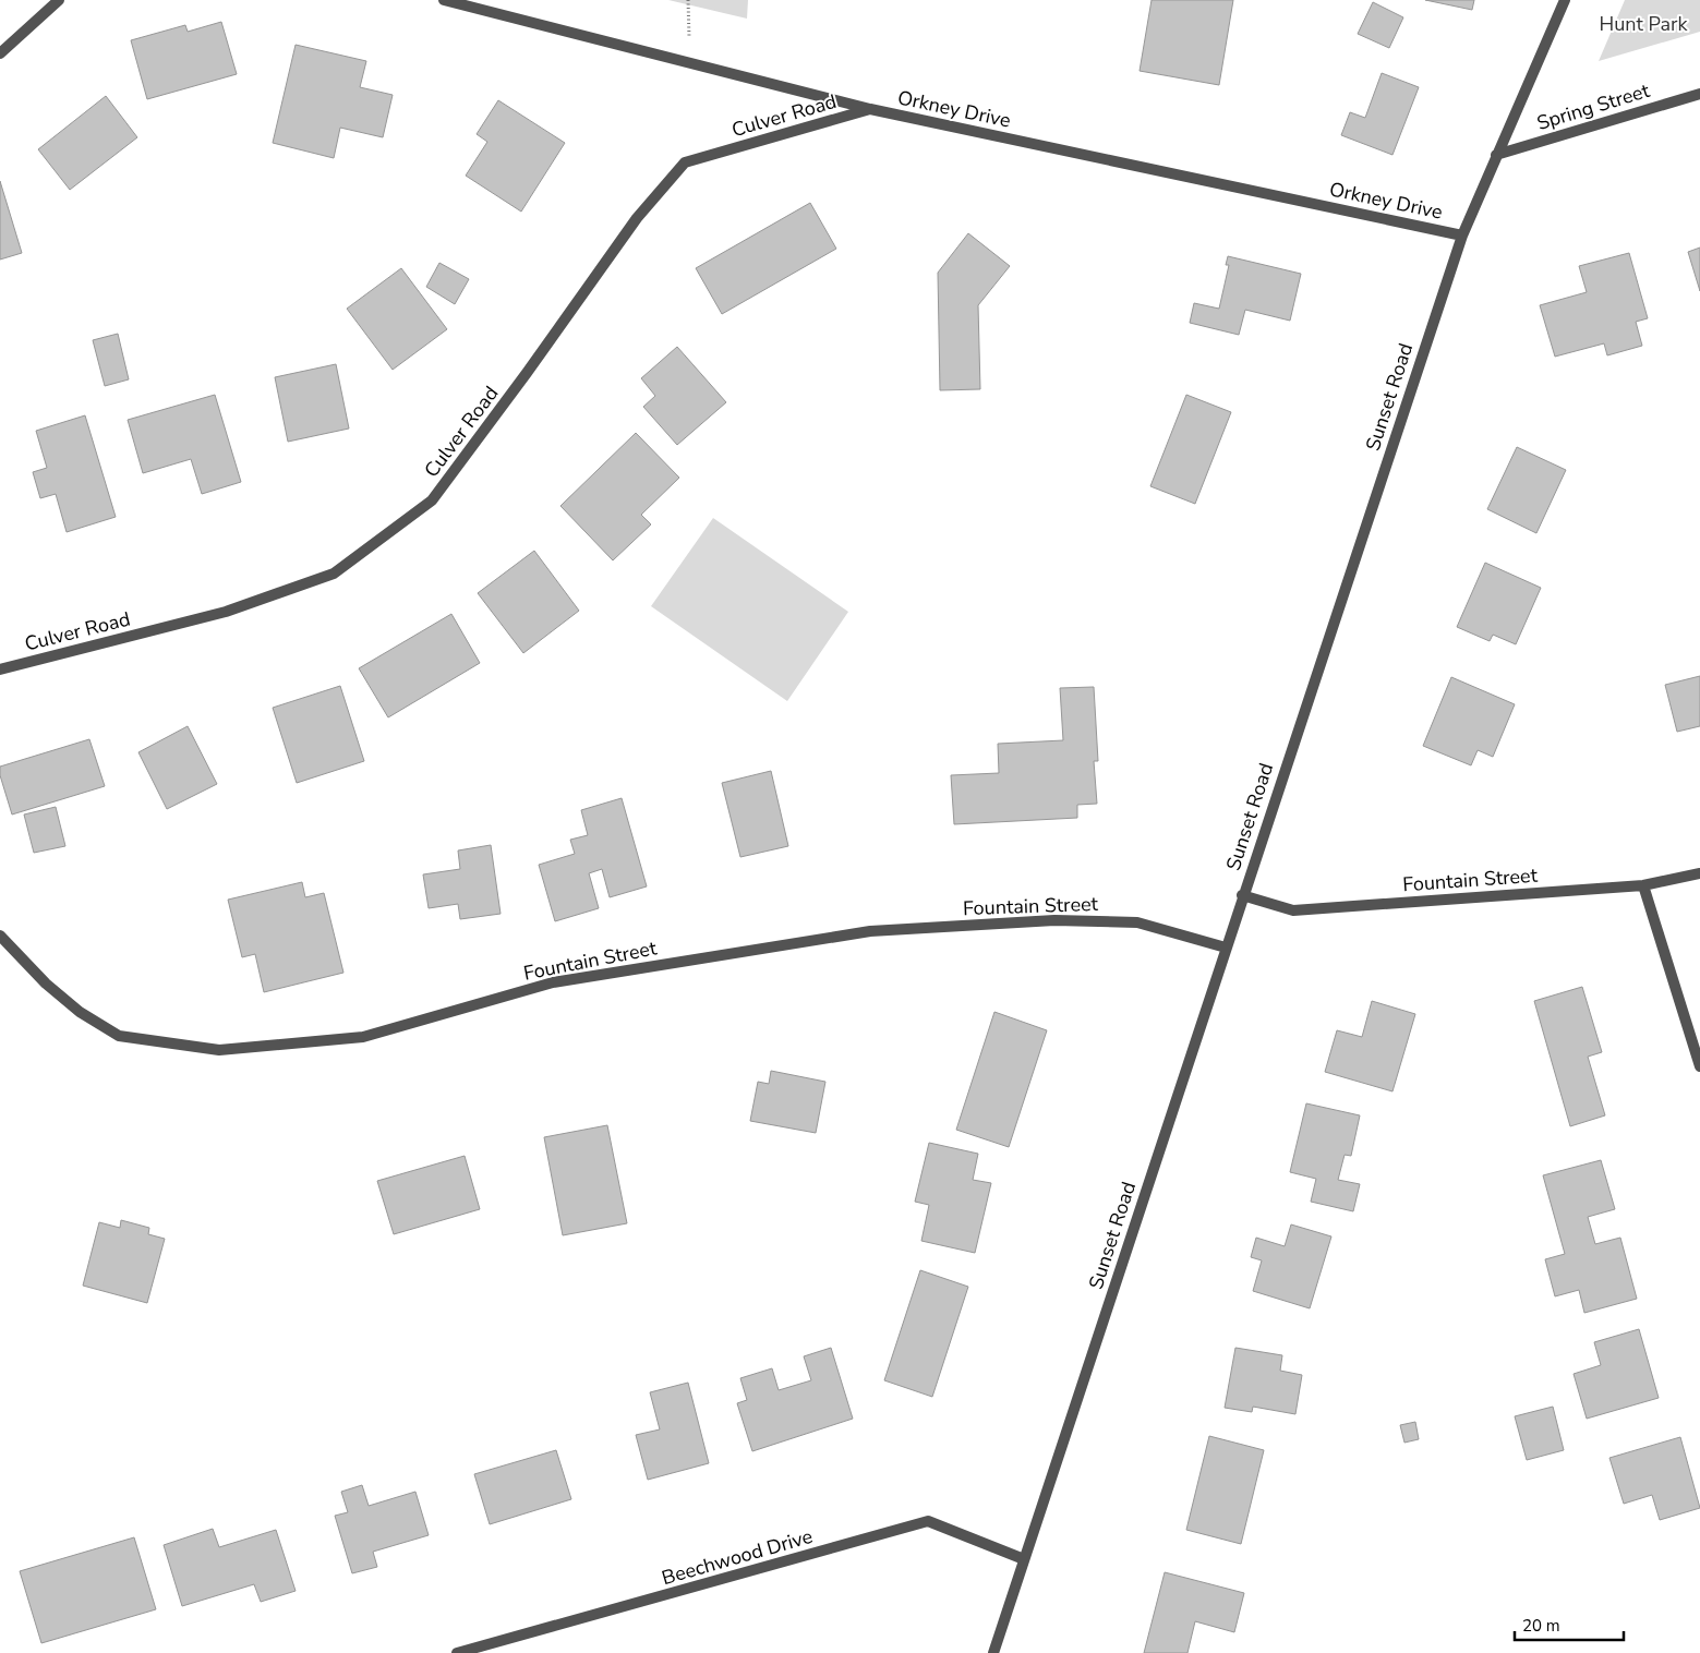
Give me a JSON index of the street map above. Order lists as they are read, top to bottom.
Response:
{
  "streets": {
    "street": [
      "Spring Street",
      "Orkney Drive",
      "Culver Road",
      "Sunset Road",
      "Fountain Street",
      "Beechwood Drive"
    ]
  },
  "crossings": [
    ["Spring Street", "Sunset Road"],
    ["Orkney Drive", "Culver Road"],
    ["Orkney Drive", "Sunset Road"],
    ["Sunset Road", "Fountain Street"],
    ["Sunset Road", "Beechwood Drive"]
  ],
  "parks": ["Hunt Park"],
  "scale_bar": "20 m"
}
